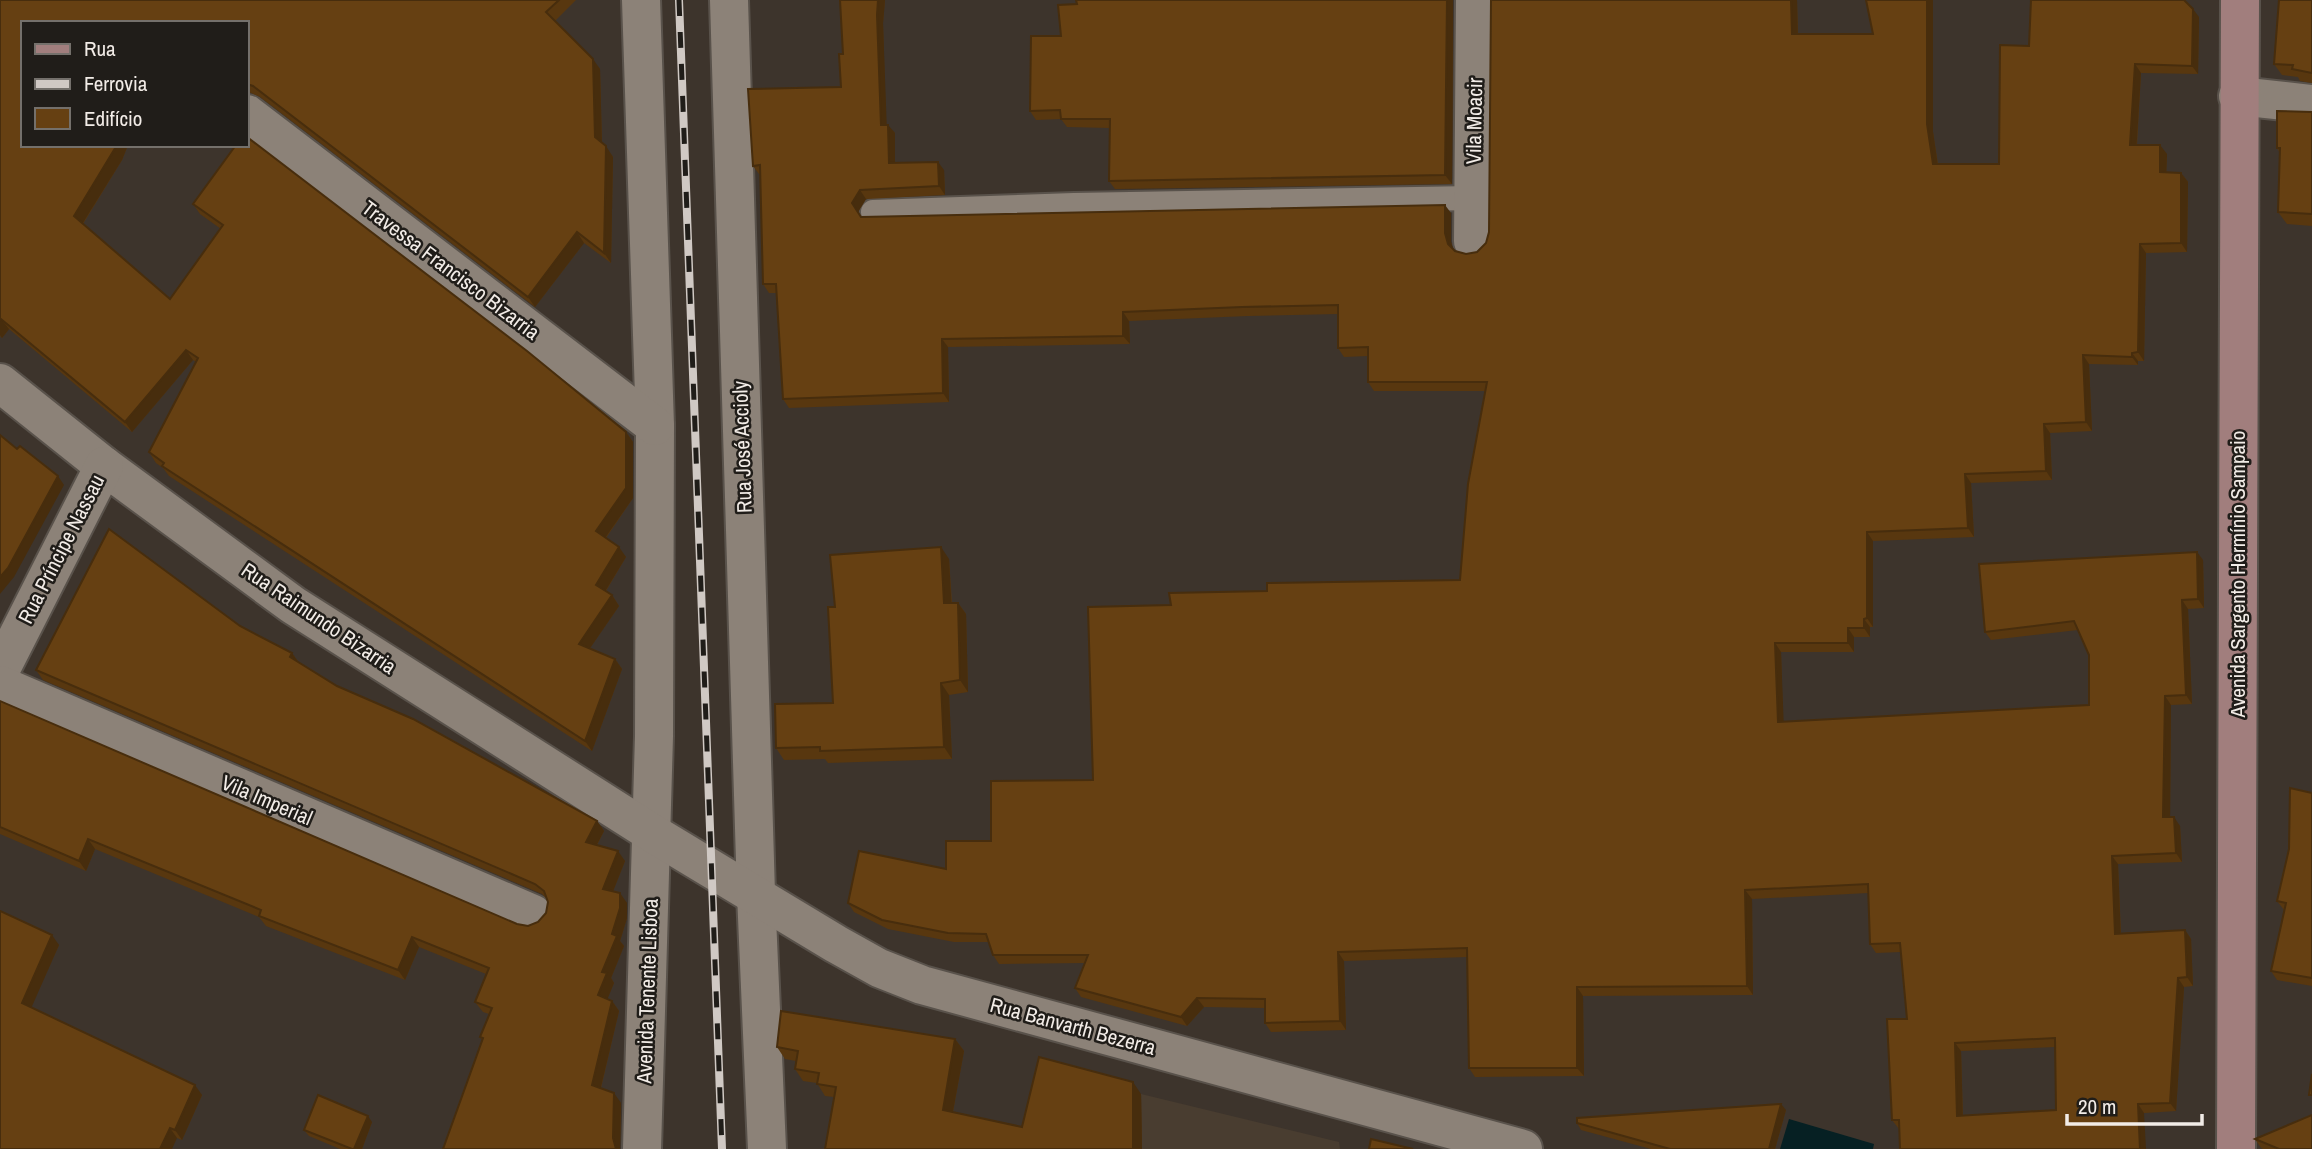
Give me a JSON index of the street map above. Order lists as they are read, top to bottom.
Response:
{
  "streets": {
    "main road": ["Avenida Sargento Hermínio Sampaio"],
    "street": [
      "Vila Moacir",
      "Travessa Francisco Bizarria",
      "Rua José Accioly",
      "Rua Príncipe Nassau",
      "Rua Raimundo Bizarria",
      "Vila Imperial",
      "Avenida Tenente Lisboa",
      "Rua Banvarth Bezerra"
    ]
  },
  "crossings": [
    ["Rua José Accioly", "Rua Banvarth Bezerra"],
    ["Rua Príncipe Nassau", "Rua Raimundo Bizarria"],
    ["Rua Raimundo Bizarria", "Avenida Tenente Lisboa"],
    ["Rua Raimundo Bizarria", "Rua Banvarth Bezerra"],
    ["Avenida Tenente Lisboa", "Rua Banvarth Bezerra"]
  ],
  "legend": ["Rua", "Ferrovia", "Edifício"],
  "scale_bar": "20 m"
}
